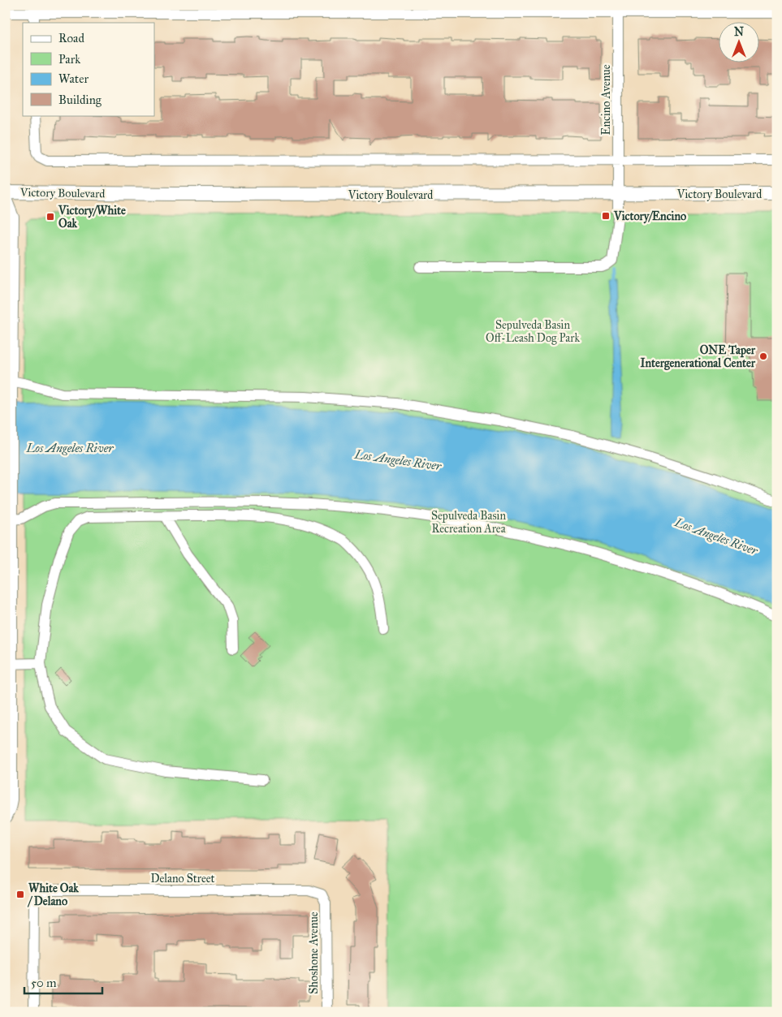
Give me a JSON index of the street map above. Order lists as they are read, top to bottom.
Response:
{
  "streets": {
    "main road": ["Victory Boulevard"],
    "street": ["Encino Avenue", "Delano Street", "Shoshone Avenue"]
  },
  "crossings": [
    ["Encino Avenue", "Victory Boulevard"],
    ["Delano Street", "Shoshone Avenue"]
  ],
  "water": ["Los Angeles River"],
  "parks": ["Sepulveda Basin Off-Leash Dog Park", "Sepulveda Basin Recreation Area"],
  "places": {
    "transit": ["Victory/Encino", "Victory/White Oak", "White Oak / Delano"],
    "other": ["ONE Taper Intergenerational Center"]
  },
  "legend": [
    "Road",
    "Park",
    "Water",
    "Building"
  ],
  "scale_bar": "50 m",
  "north": "top"
}
